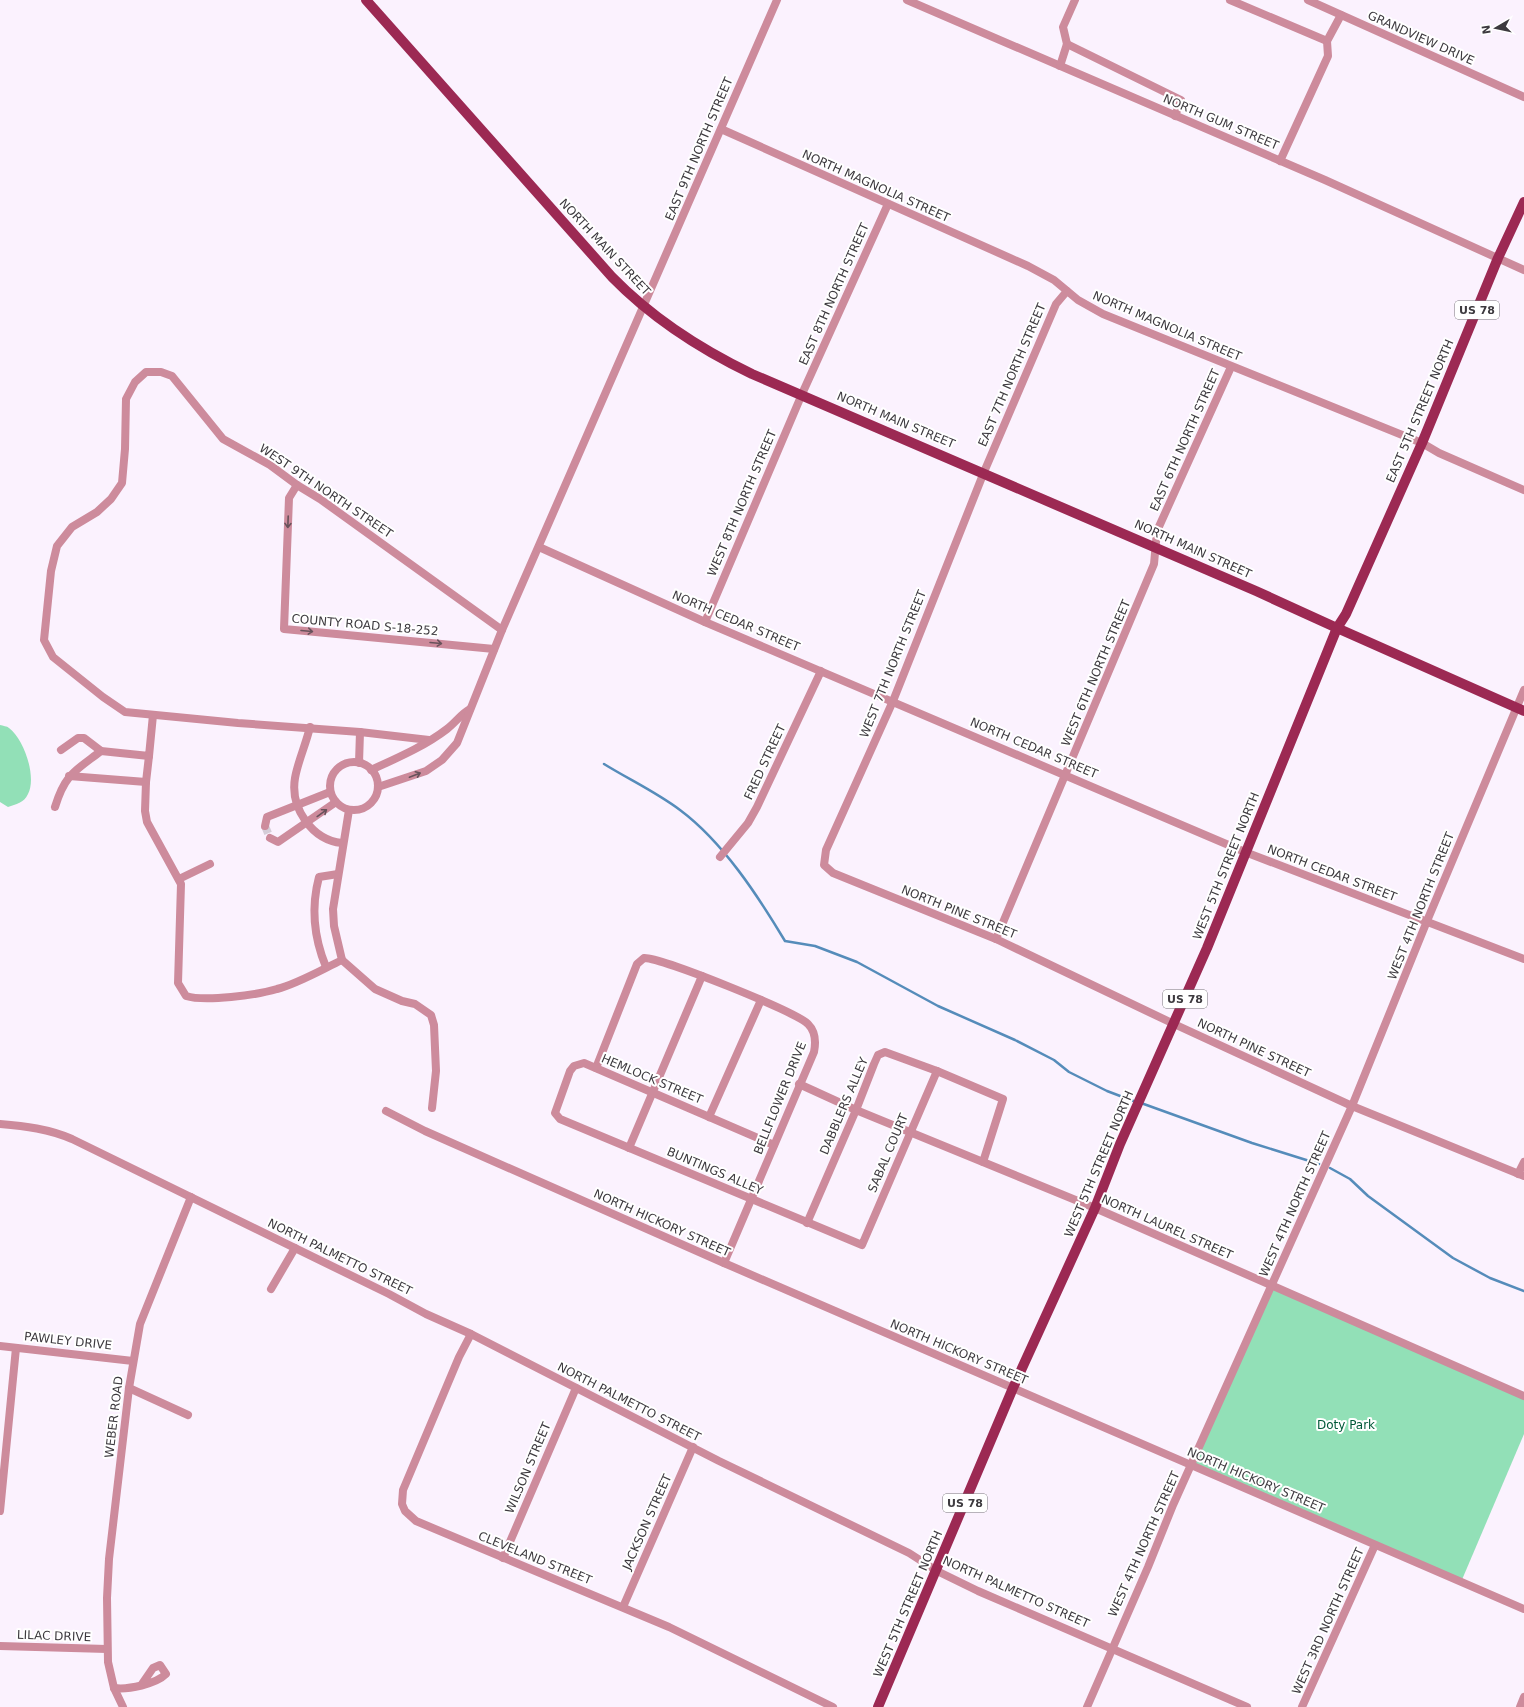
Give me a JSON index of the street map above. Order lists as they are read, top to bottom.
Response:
{
  "streets": {
    "main road": [
      "NORTH MAIN STREET",
      "US 78",
      "EAST 5TH STREET NORTH",
      "WEST 5TH STREET NORTH"
    ],
    "street": [
      "GRANDVIEW DRIVE",
      "NORTH GUM STREET",
      "EAST 9TH NORTH STREET",
      "NORTH MAGNOLIA STREET",
      "EAST 8TH NORTH STREET",
      "EAST 7TH NORTH STREET",
      "EAST 6TH NORTH STREET",
      "WEST 9TH NORTH STREET",
      "WEST 8TH NORTH STREET",
      "NORTH CEDAR STREET",
      "COUNTY ROAD S-18-252",
      "WEST 7TH NORTH STREET",
      "WEST 6TH NORTH STREET",
      "FRED STREET",
      "WEST 4TH NORTH STREET",
      "NORTH PINE STREET",
      "HEMLOCK STREET",
      "BELLFLOWER DRIVE",
      "DABBLERS ALLEY",
      "SABAL COURT",
      "BUNTINGS ALLEY",
      "NORTH HICKORY STREET",
      "NORTH LAUREL STREET",
      "NORTH PALMETTO STREET",
      "PAWLEY DRIVE",
      "WEBER ROAD",
      "WILSON STREET",
      "JACKSON STREET",
      "CLEVELAND STREET",
      "WEST 3RD NORTH STREET",
      "LILAC DRIVE"
    ]
  },
  "crossings": [
    ["NORTH GUM STREET", "EAST 5TH STREET NORTH"],
    ["EAST 9TH NORTH STREET", "NORTH MAGNOLIA STREET"],
    ["EAST 9TH NORTH STREET", "NORTH MAIN STREET"],
    ["NORTH MAGNOLIA STREET", "EAST 8TH NORTH STREET"],
    ["NORTH MAGNOLIA STREET", "EAST 7TH NORTH STREET"],
    ["NORTH MAGNOLIA STREET", "EAST 5TH STREET NORTH"],
    ["NORTH MAGNOLIA STREET", "EAST 6TH NORTH STREET"],
    ["NORTH MAIN STREET", "EAST 8TH NORTH STREET"],
    ["NORTH MAIN STREET", "EAST 7TH NORTH STREET"],
    ["NORTH MAIN STREET", "EAST 5TH STREET NORTH"],
    ["NORTH MAIN STREET", "EAST 6TH NORTH STREET"],
    ["NORTH MAIN STREET", "WEST 8TH NORTH STREET"],
    ["NORTH MAIN STREET", "WEST 7TH NORTH STREET"],
    ["NORTH MAIN STREET", "WEST 6TH NORTH STREET"],
    ["NORTH MAIN STREET", "WEST 5TH STREET NORTH"],
    ["NORTH MAIN STREET", "WEST 4TH NORTH STREET"],
    ["EAST 8TH NORTH STREET", "WEST 8TH NORTH STREET"],
    ["EAST 7TH NORTH STREET", "WEST 7TH NORTH STREET"],
    ["EAST 5TH STREET NORTH", "WEST 5TH STREET NORTH"],
    ["EAST 6TH NORTH STREET", "WEST 6TH NORTH STREET"],
    ["WEST 9TH NORTH STREET", "COUNTY ROAD S-18-252"],
    ["WEST 8TH NORTH STREET", "NORTH CEDAR STREET"],
    ["NORTH CEDAR STREET", "WEST 7TH NORTH STREET"],
    ["NORTH CEDAR STREET", "WEST 6TH NORTH STREET"],
    ["NORTH CEDAR STREET", "FRED STREET"],
    ["NORTH CEDAR STREET", "WEST 5TH STREET NORTH"],
    ["NORTH CEDAR STREET", "WEST 4TH NORTH STREET"],
    ["WEST 7TH NORTH STREET", "NORTH PINE STREET"],
    ["WEST 6TH NORTH STREET", "NORTH PINE STREET"],
    ["WEST 5TH STREET NORTH", "NORTH PINE STREET"],
    ["WEST 5TH STREET NORTH", "NORTH HICKORY STREET"],
    ["WEST 5TH STREET NORTH", "NORTH LAUREL STREET"],
    ["WEST 5TH STREET NORTH", "NORTH PALMETTO STREET"],
    ["WEST 4TH NORTH STREET", "NORTH PINE STREET"],
    ["WEST 4TH NORTH STREET", "NORTH HICKORY STREET"],
    ["WEST 4TH NORTH STREET", "NORTH LAUREL STREET"],
    ["WEST 4TH NORTH STREET", "NORTH PALMETTO STREET"],
    ["HEMLOCK STREET", "BELLFLOWER DRIVE"],
    ["HEMLOCK STREET", "BUNTINGS ALLEY"],
    ["BELLFLOWER DRIVE", "BUNTINGS ALLEY"],
    ["BELLFLOWER DRIVE", "NORTH HICKORY STREET"],
    ["BELLFLOWER DRIVE", "NORTH LAUREL STREET"],
    ["DABBLERS ALLEY", "SABAL COURT"],
    ["DABBLERS ALLEY", "BUNTINGS ALLEY"],
    ["DABBLERS ALLEY", "NORTH LAUREL STREET"],
    ["SABAL COURT", "BUNTINGS ALLEY"],
    ["SABAL COURT", "NORTH LAUREL STREET"],
    ["NORTH HICKORY STREET", "WEST 3RD NORTH STREET"],
    ["NORTH PALMETTO STREET", "WEBER ROAD"],
    ["NORTH PALMETTO STREET", "WILSON STREET"],
    ["NORTH PALMETTO STREET", "JACKSON STREET"],
    ["NORTH PALMETTO STREET", "CLEVELAND STREET"],
    ["PAWLEY DRIVE", "WEBER ROAD"],
    ["WEBER ROAD", "LILAC DRIVE"],
    ["WILSON STREET", "CLEVELAND STREET"],
    ["JACKSON STREET", "CLEVELAND STREET"]
  ],
  "parks": ["Doty Park"],
  "north": "left"
}
